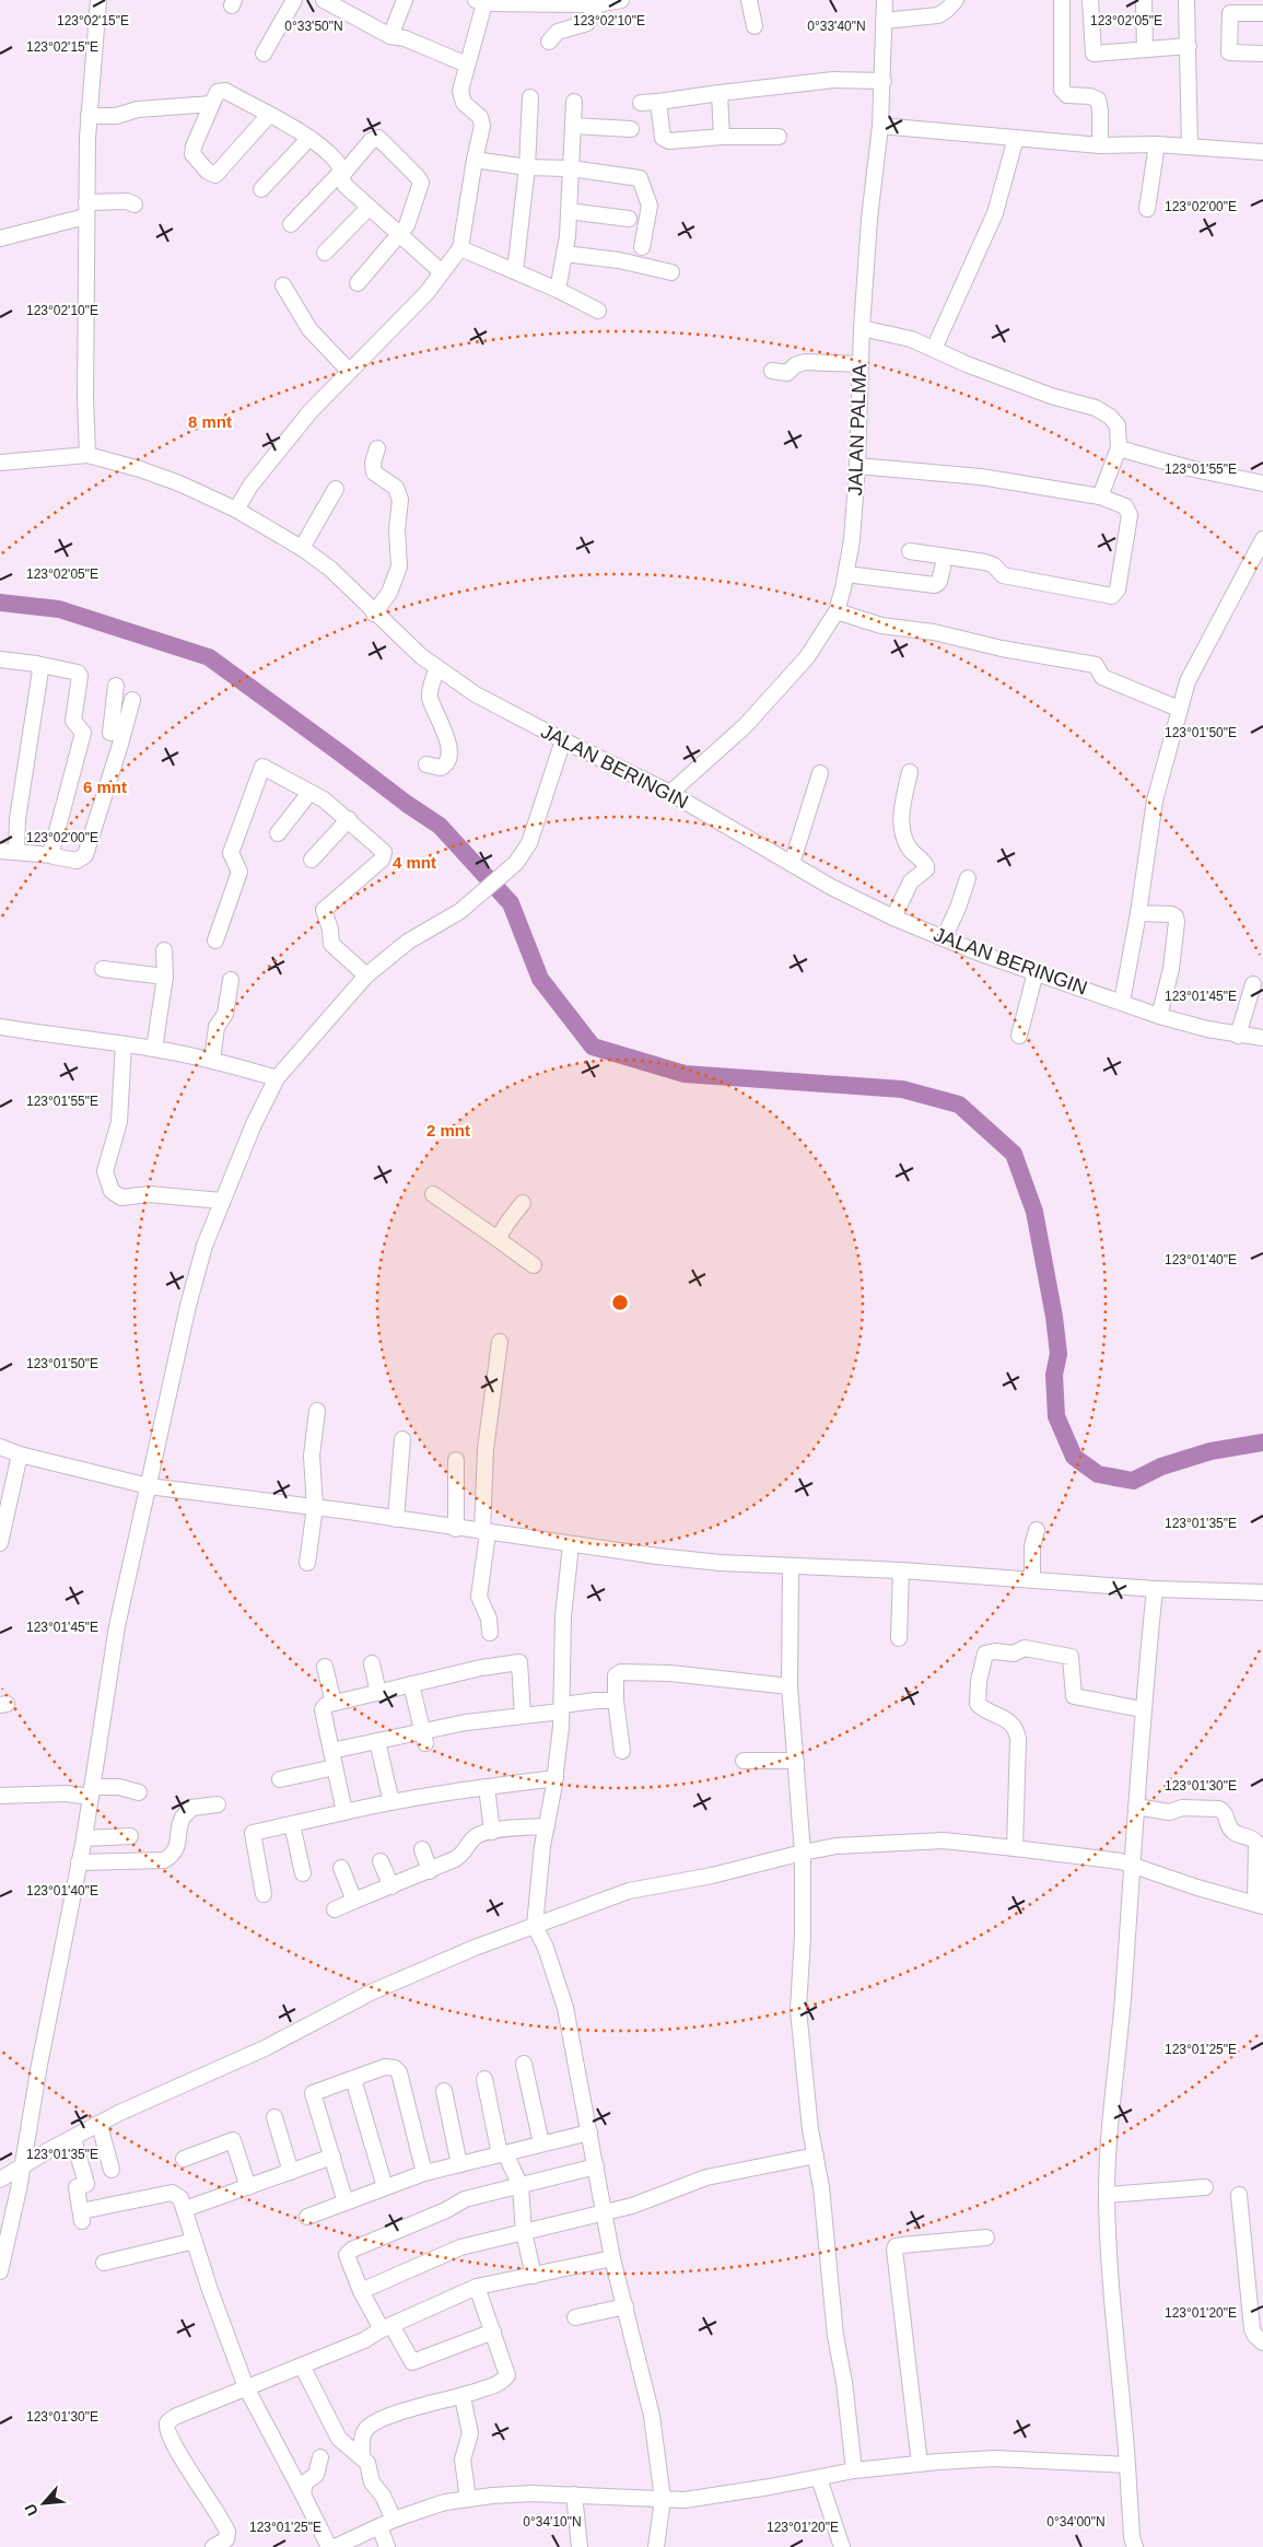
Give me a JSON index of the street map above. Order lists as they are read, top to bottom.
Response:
{
  "streets": {
    "street": ["JALAN PALMA", "JALAN BERINGIN"]
  },
  "crossings": [
    ["JALAN PALMA", "JALAN BERINGIN"]
  ],
  "north": "bottom left",
  "coordinates": [
    "123°02'10\"E",
    "123°02'15\"E",
    "123°02'05\"E",
    "0°33'50\"N",
    "0°33'40\"N",
    "123°02'00\"E",
    "123°01'55\"E",
    "123°01'50\"E",
    "123°01'45\"E",
    "123°01'40\"E",
    "123°01'35\"E",
    "123°01'30\"E",
    "123°01'25\"E",
    "123°01'20\"E",
    "0°34'10\"N",
    "0°34'00\"N"
  ],
  "rings": [
    "8 mnt",
    "6 mnt",
    "4 mnt",
    "2 mnt"
  ]
}
